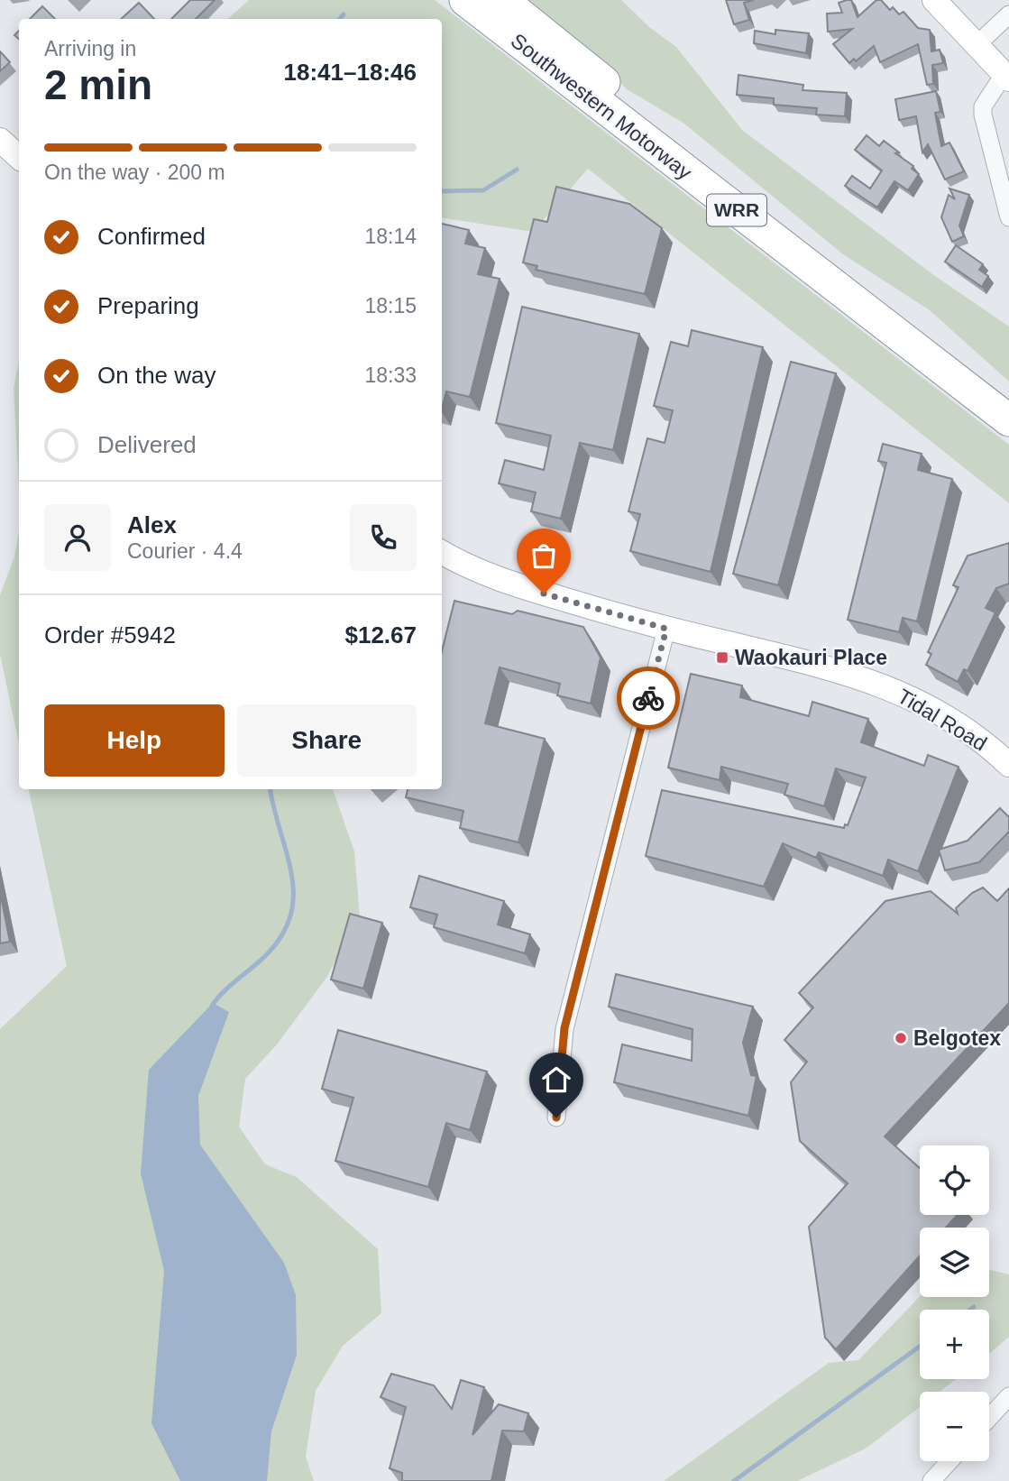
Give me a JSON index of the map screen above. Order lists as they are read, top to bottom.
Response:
{
  "streets": {
    "highway": ["Southwestern Motorway", "WRR"],
    "main road": ["Tidal Road"]
  },
  "places": {
    "transit": ["Waokauri Place"],
    "other": ["Belgotex"]
  },
  "page": {
    "heading": ["2 min", "Arriving in", "18:41–18:46"],
    "panel": [
      "Alex",
      "Courier · 4.4",
      "Order #5942",
      "$12.67"
    ],
    "bar": "On the way · 200 m",
    "list": [
      ["Confirmed", "18:14"],
      ["Preparing", "18:15"],
      ["On the way", "18:33"],
      "Delivered"
    ],
    "buttons": ["Help", "Share"],
    "map_buttons": ["+", "−"]
  }
}
